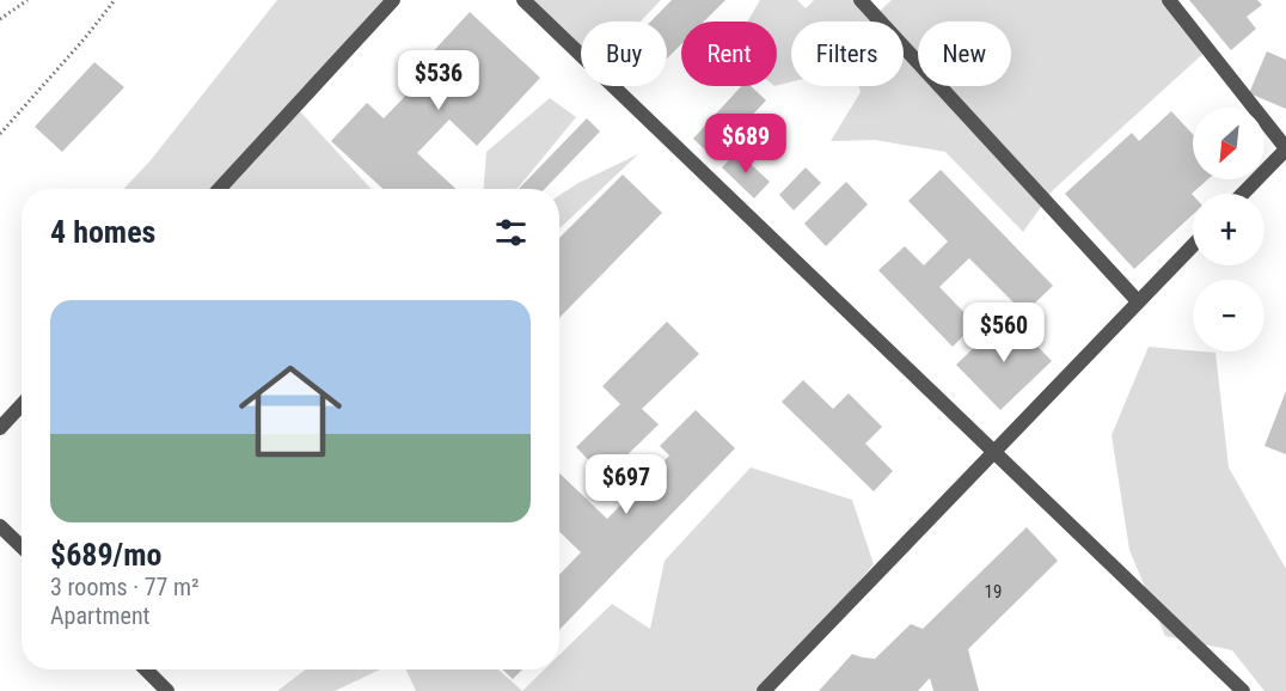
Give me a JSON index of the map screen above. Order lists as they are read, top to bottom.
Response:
{
  "house_numbers": ["19"],
  "north": "bottom left",
  "page": {
    "chip": [
      "Buy",
      "Rent",
      "Filters",
      "New"
    ],
    "price": [
      "$536",
      "$689",
      "$560",
      "$697"
    ],
    "map_buttons": ["+", "−"],
    "heading": "4 homes",
    "list": [
      {
        "name": "$689/mo",
        "note": "3 rooms · 77 m² · Apartment"
      }
    ]
  }
}
